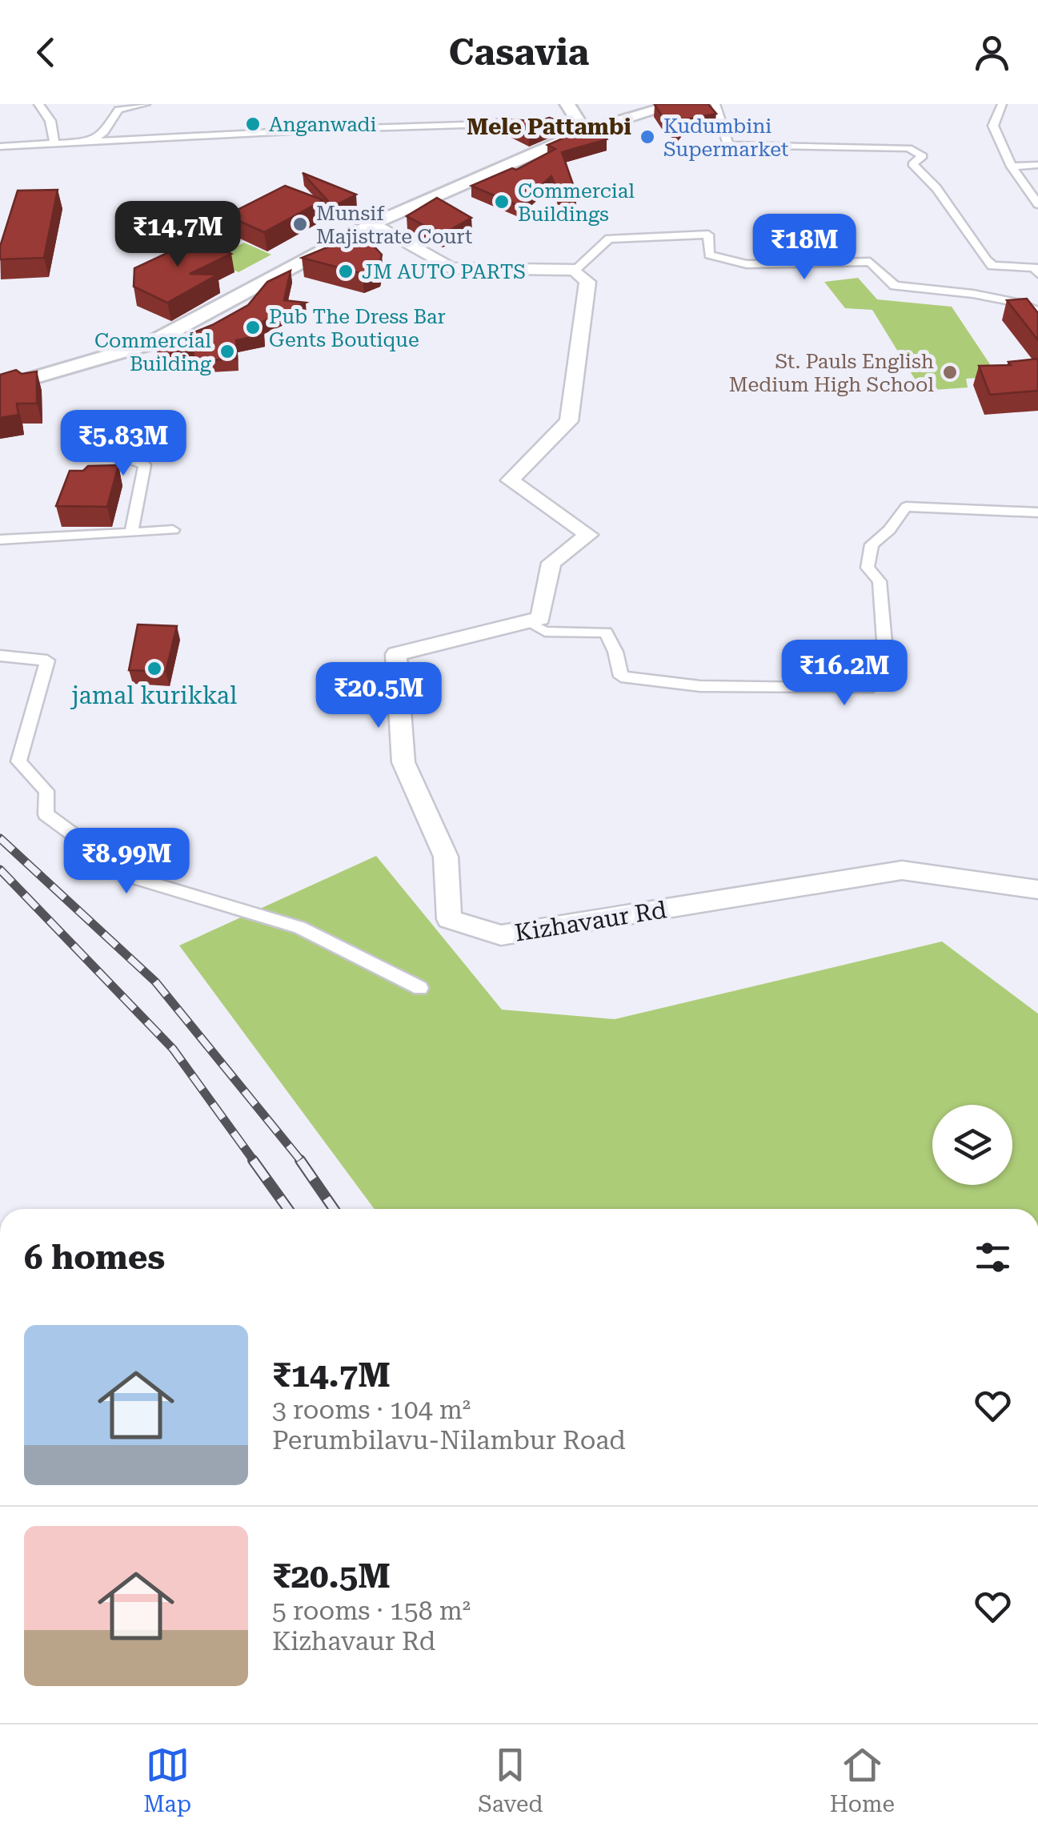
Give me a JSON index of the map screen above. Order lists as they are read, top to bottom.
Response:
{
  "streets": {
    "street": ["Kizhavaur Rd"]
  },
  "districts": ["Mele Pattambi"],
  "places": [
    "Anganwadi",
    "Kudumbini Supermarket",
    "Commercial Buildings",
    "Munsif Majistrate Court",
    "JM AUTO PARTS",
    "Pub The Dress Bar Gents Boutique",
    "Commercial Building",
    "St. Pauls English Medium High School",
    "jamal kurikkal"
  ],
  "page": {
    "header": "Casavia",
    "price": [
      "₹14.7M",
      "₹18M",
      "₹5.83M",
      "₹16.2M",
      "₹20.5M",
      "₹8.99M"
    ],
    "heading": "6 homes",
    "list": [
      {
        "name": "₹14.7M",
        "note": "3 rooms · 104 m² · Perumbilavu-Nilambur Road"
      },
      {
        "name": "₹20.5M",
        "note": "5 rooms · 158 m² · Kizhavaur Rd"
      }
    ],
    "tabs": ["Map", "Saved", "Home"]
  }
}
